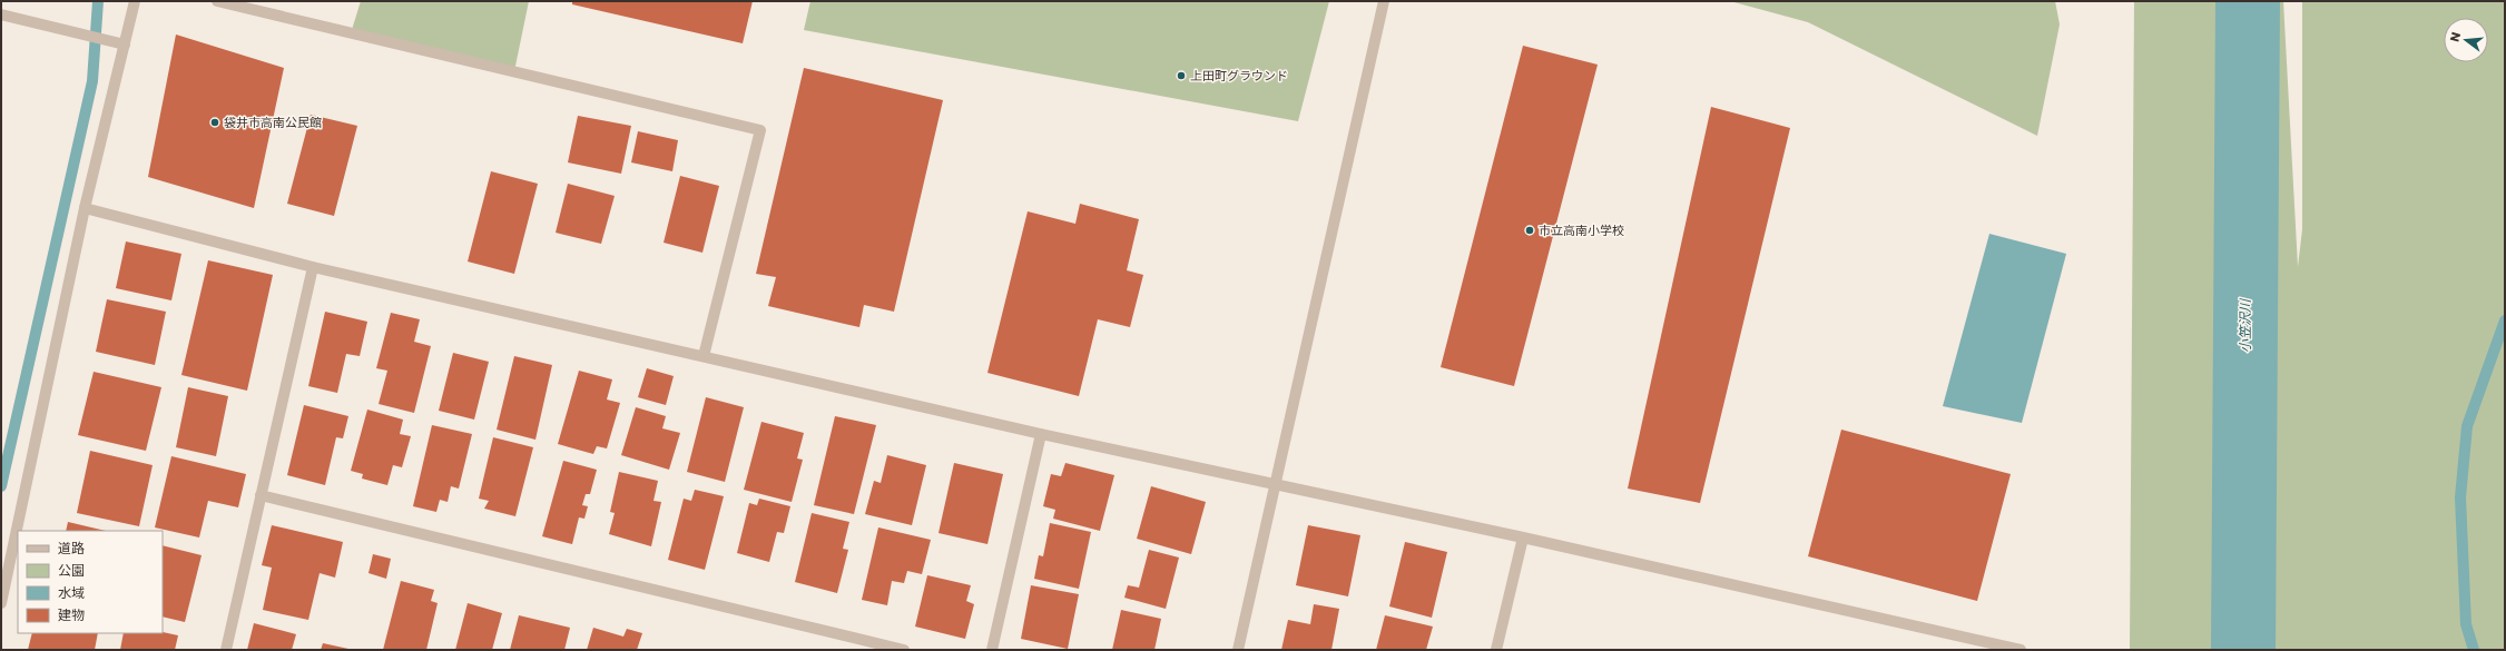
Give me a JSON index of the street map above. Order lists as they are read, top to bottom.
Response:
{
  "water": ["小笠沢川"],
  "places": ["上田町グラウンド", "袋井市高南公民館", "市立高南小学校"],
  "legend": [
    "道路",
    "公園",
    "水域",
    "建物"
  ],
  "north": "left"
}
